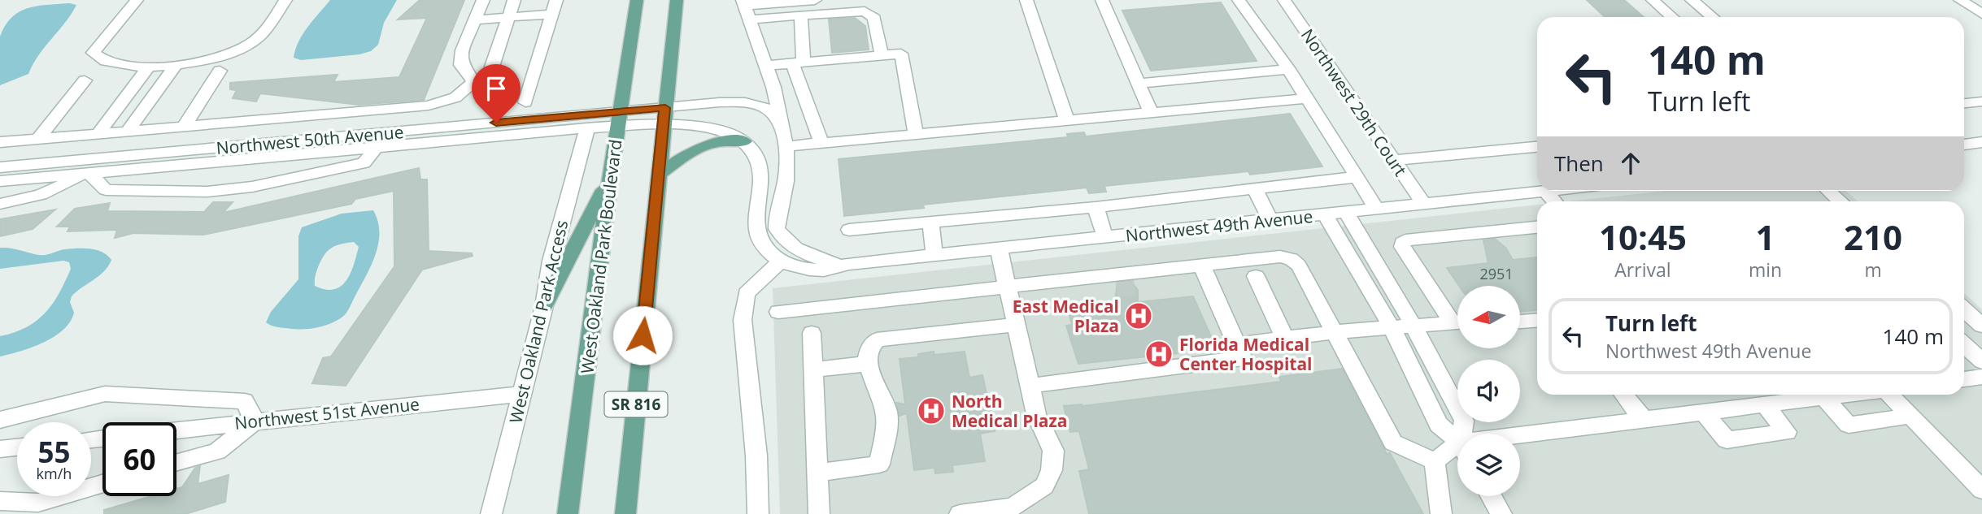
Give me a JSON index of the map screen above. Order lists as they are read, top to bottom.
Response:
{
  "streets": {
    "main road": ["West Oakland Park Boulevard", "SR 816"],
    "street": [
      "Northwest 29th Court",
      "Northwest 50th Avenue",
      "Northwest 49th Avenue",
      "West Oakland Park Access",
      "Northwest 51st Avenue"
    ]
  },
  "crossings": [
    ["Northwest 29th Court", "Northwest 49th Avenue"],
    ["Northwest 50th Avenue", "West Oakland Park Boulevard"],
    ["Northwest 50th Avenue", "West Oakland Park Access"],
    ["West Oakland Park Access", "Northwest 51st Avenue"]
  ],
  "places": {
    "hospital": ["East Medical Plaza", "Florida Medical Center Hospital", "North Medical Plaza"]
  },
  "house_numbers": ["2951"],
  "north": "left",
  "page": {
    "turn": ["140 m", "Turn left"],
    "then": "Then",
    "eta": [
      "10:45",
      "Arrival",
      "1",
      "min",
      "210",
      "m"
    ],
    "list": [
      {
        "name": "Turn left",
        "note": "Northwest 49th Avenue",
        "value": "140 m"
      }
    ],
    "speed": "55 km/h",
    "limit": "60"
  }
}
